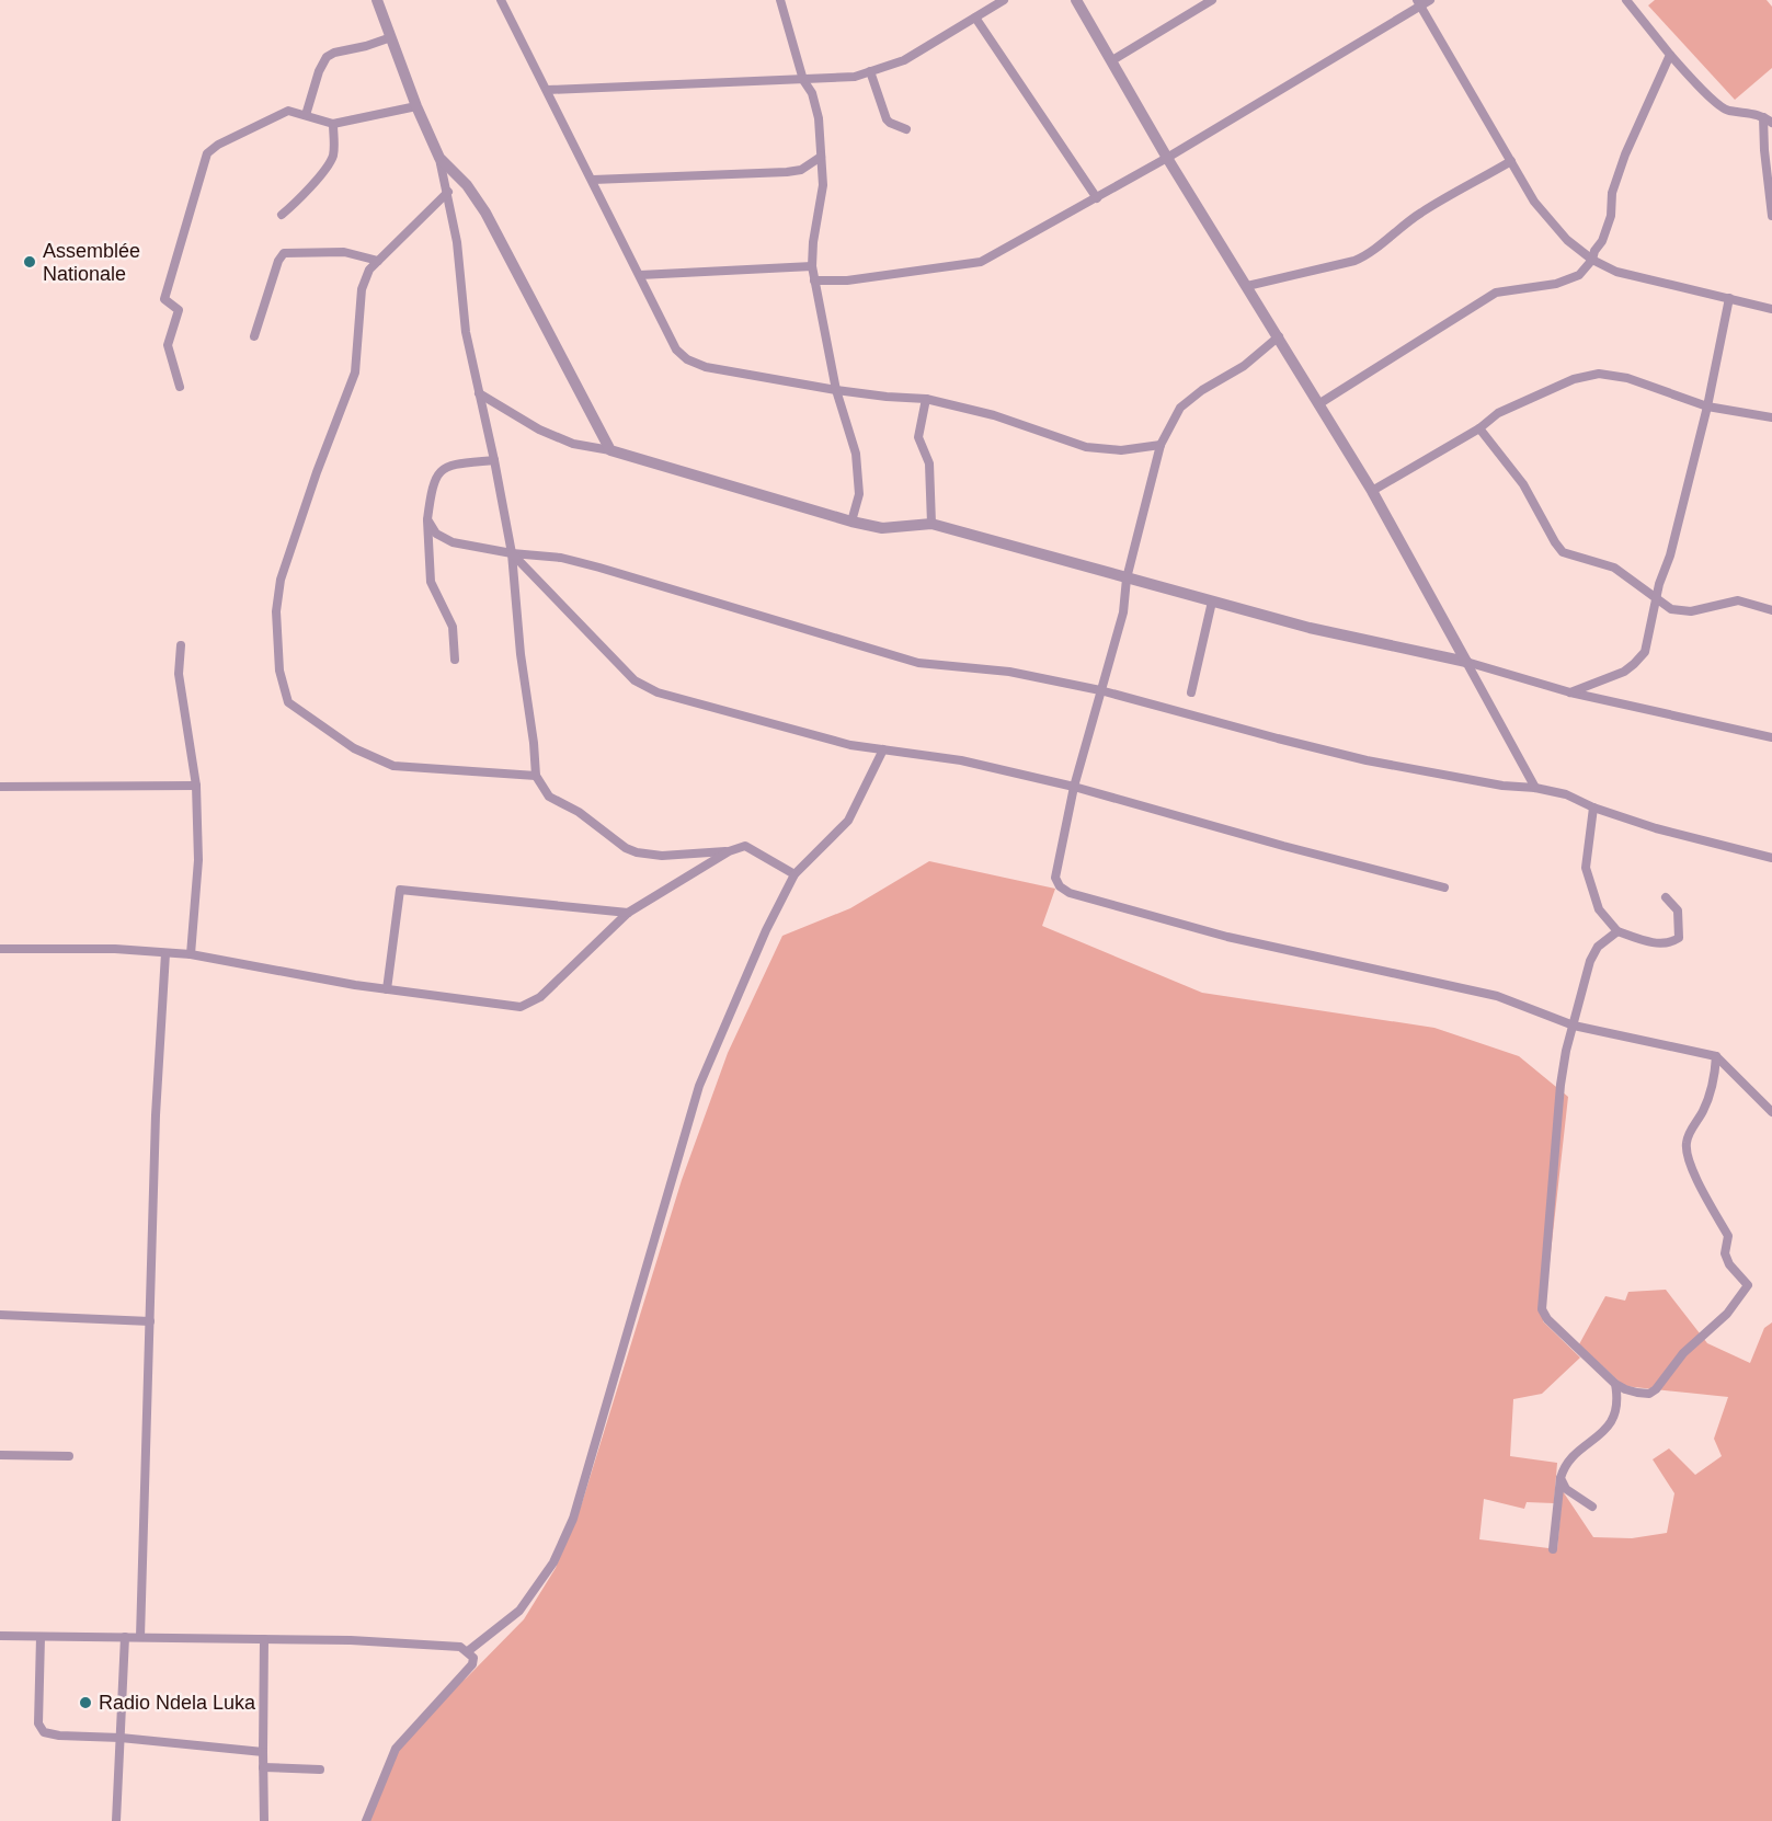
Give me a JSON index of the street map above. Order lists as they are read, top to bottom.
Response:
{
  "places": ["Assemblée Nationale", "Radio Ndela Luka"]
}
